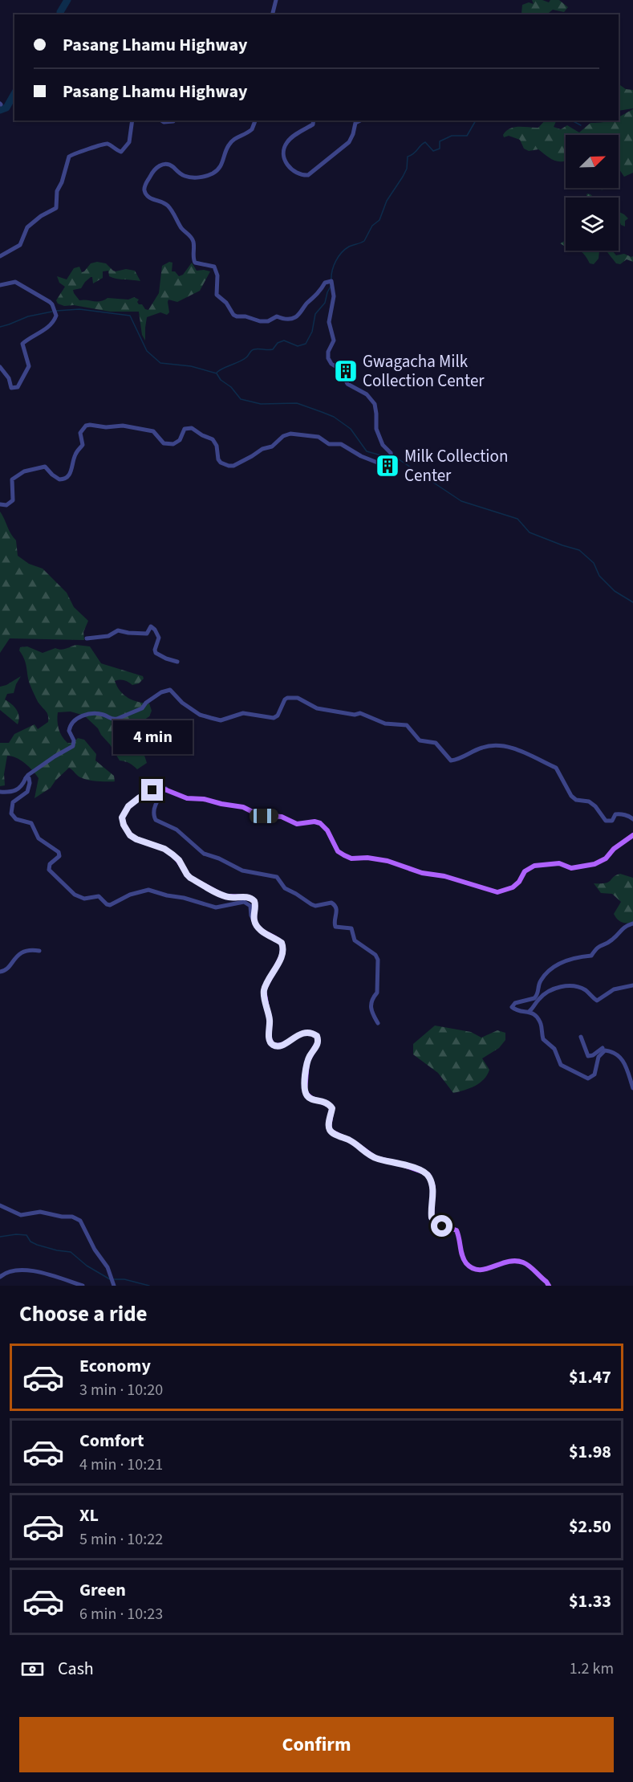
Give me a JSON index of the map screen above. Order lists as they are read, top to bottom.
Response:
{
  "places": {
    "building": ["Gwagacha Milk Collection Center", "Milk Collection Center"]
  },
  "north": "top right",
  "page": {
    "banner": ["Pasang Lhamu Highway", "Pasang Lhamu Highway"],
    "bubble": "4 min",
    "heading": "Choose a ride",
    "list": [
      {
        "name": "Economy",
        "note": "3 min · 10:20",
        "value": "$1.47"
      },
      {
        "name": "Comfort",
        "note": "4 min · 10:21",
        "value": "$1.98"
      },
      {
        "name": "XL",
        "note": "5 min · 10:22",
        "value": "$2.50"
      },
      {
        "name": "Green",
        "note": "6 min · 10:23",
        "value": "$1.33"
      }
    ],
    "pay": ["Cash", "1.2 km"],
    "buttons": "Confirm"
  }
}
